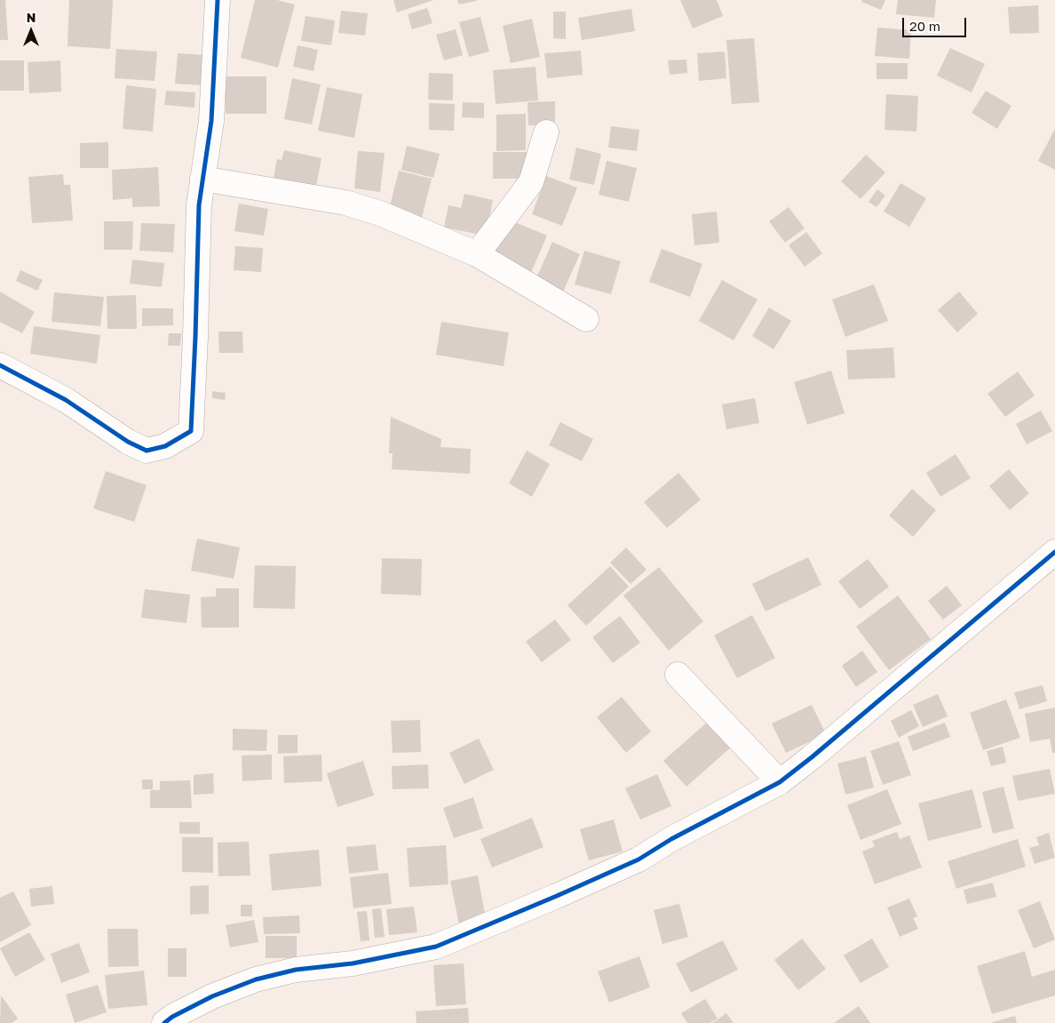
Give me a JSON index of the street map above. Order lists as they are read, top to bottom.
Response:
{
  "scale_bar": "20 m",
  "north": "top"
}
